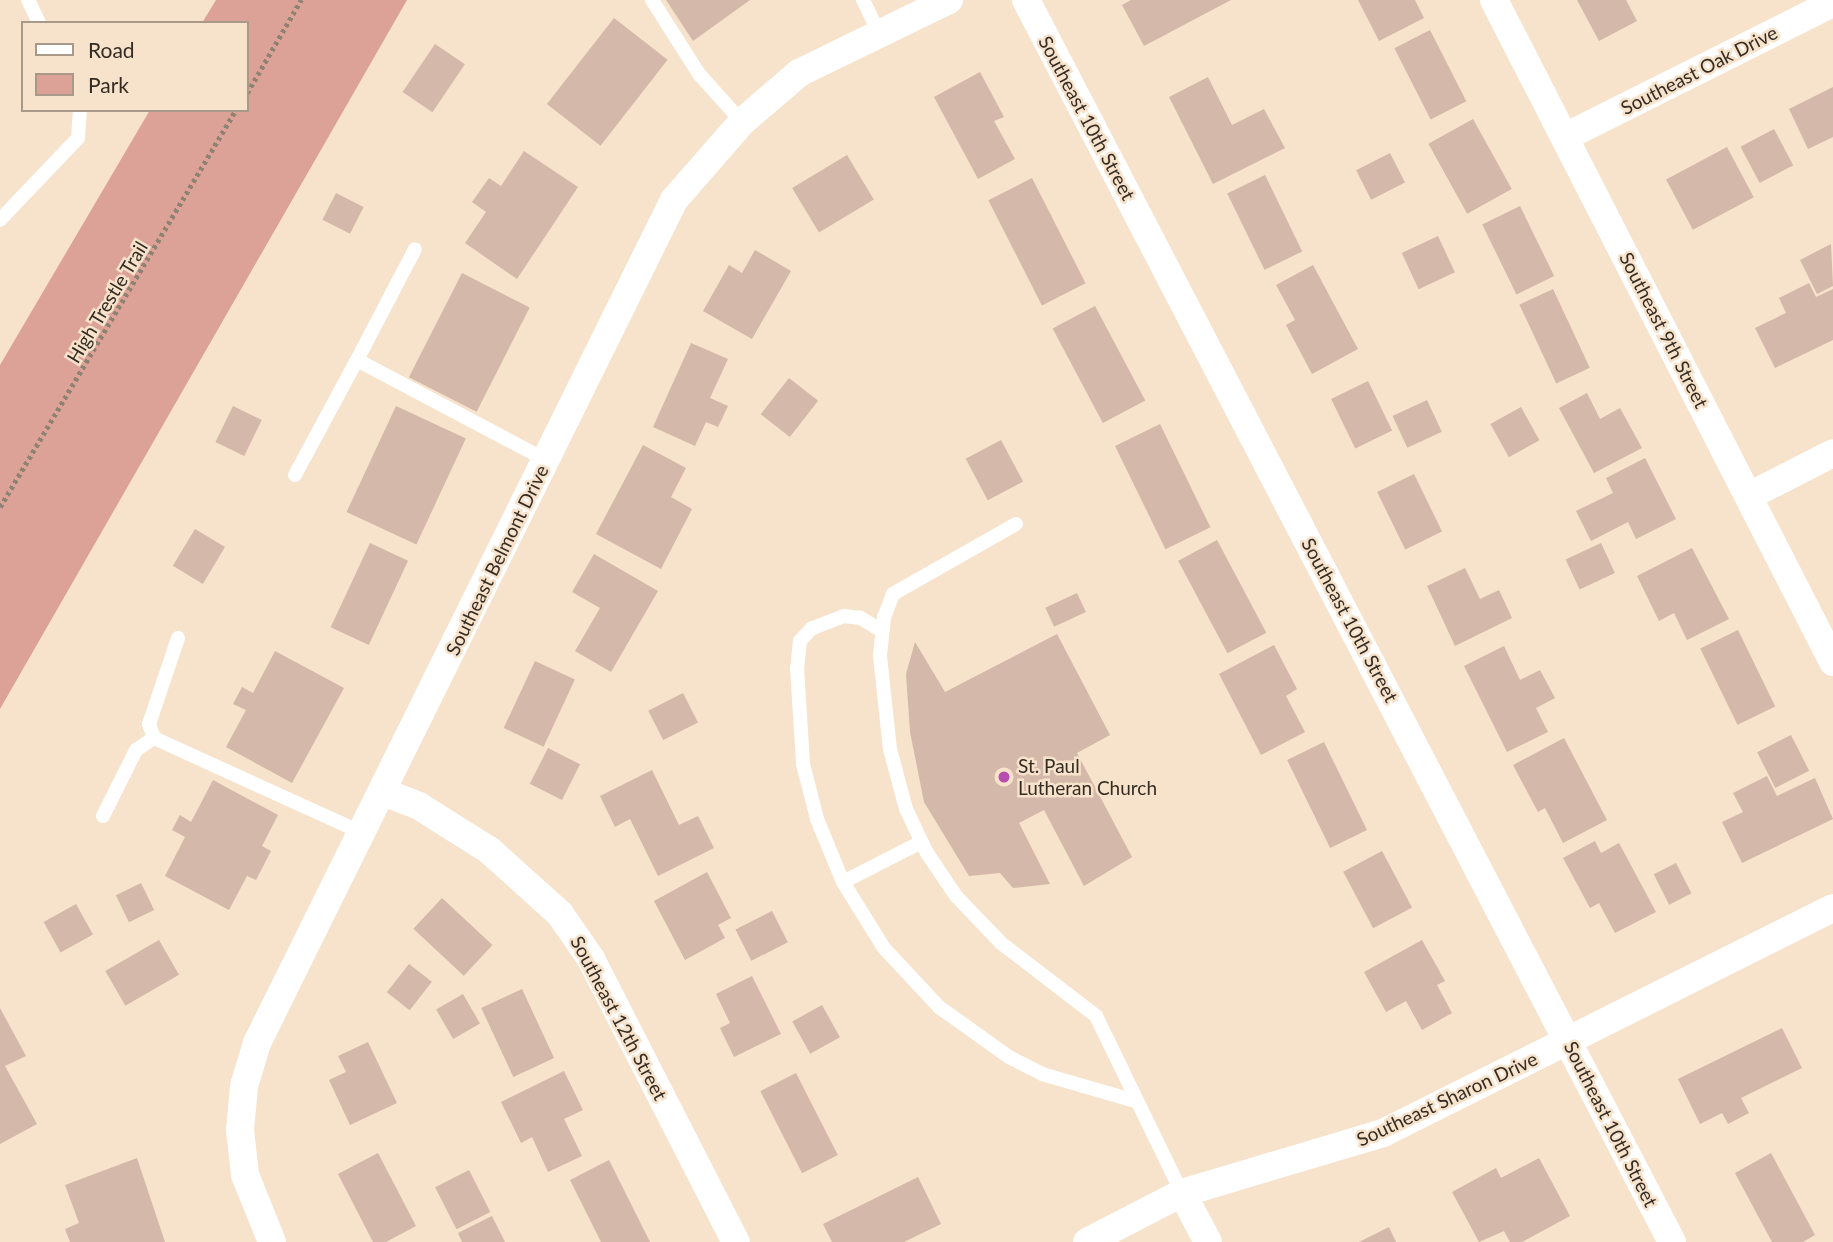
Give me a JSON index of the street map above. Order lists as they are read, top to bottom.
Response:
{
  "streets": {
    "street": [
      "Southeast Oak Drive",
      "Southeast 10th Street",
      "Southeast 9th Street",
      "Southeast Belmont Drive",
      "Southeast 12th Street",
      "Southeast Sharon Drive"
    ],
    "path": ["High Trestle Trail"]
  },
  "crossings": [
    ["Southeast Oak Drive", "Southeast 9th Street"],
    ["Southeast 10th Street", "Southeast Sharon Drive"],
    ["Southeast Belmont Drive", "Southeast 12th Street"]
  ],
  "places": ["St. Paul Lutheran Church"],
  "legend": ["Road", "Park"]
}
